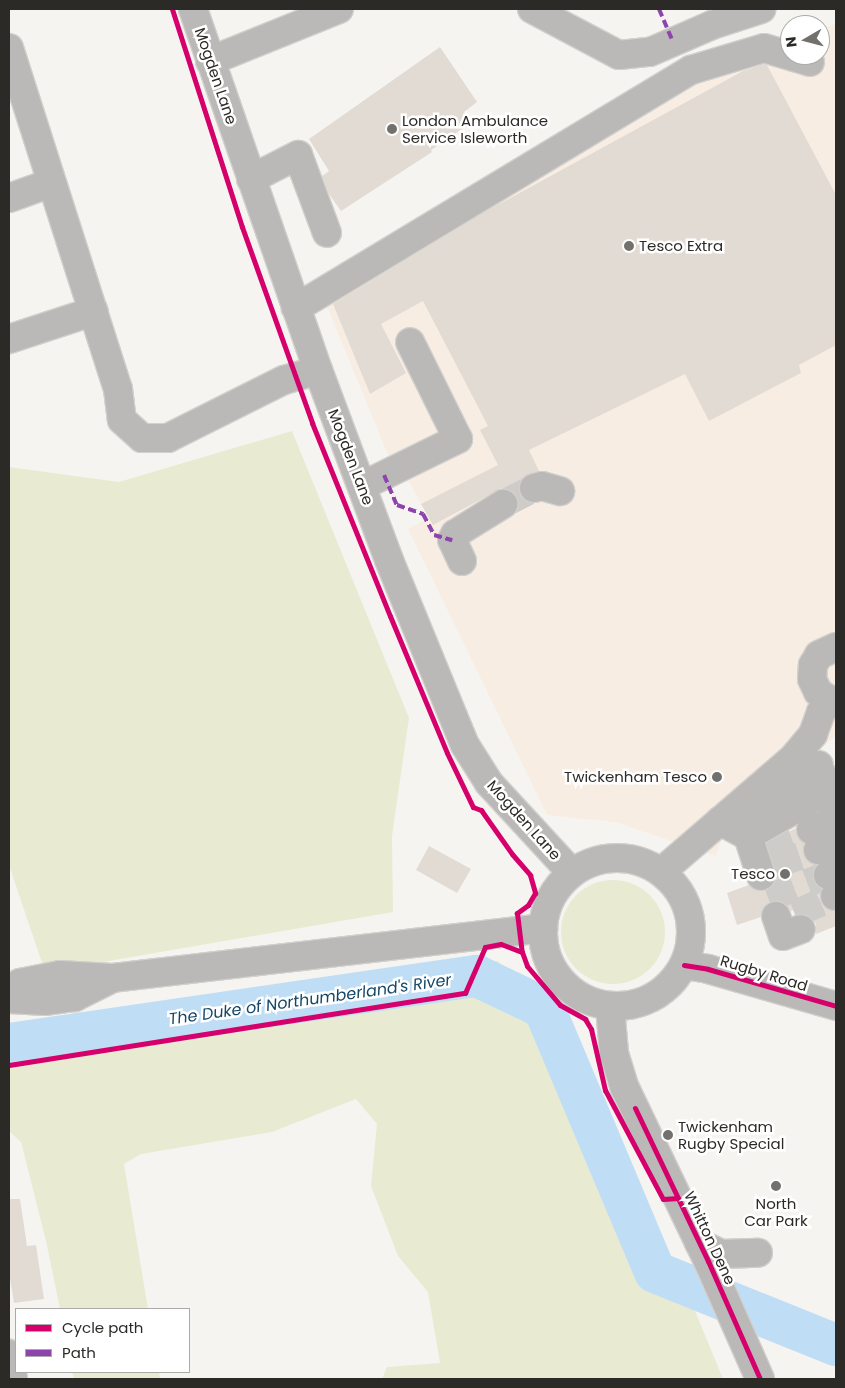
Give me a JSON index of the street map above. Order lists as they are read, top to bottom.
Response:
{
  "streets": {
    "street": ["Mogden Lane", "Rugby Road", "Whitton Dene"]
  },
  "crossings": [
    ["Mogden Lane", "Rugby Road"],
    ["Mogden Lane", "Whitton Dene"],
    ["Rugby Road", "Whitton Dene"]
  ],
  "water": ["The Duke of Northumberland's River"],
  "places": [
    "London Ambulance Service Isleworth",
    "Tesco Extra",
    "Twickenham Tesco",
    "Tesco",
    "Twickenham Rugby Special",
    "North Car Park"
  ],
  "legend": ["Cycle path", "Path"],
  "north": "left"
}
